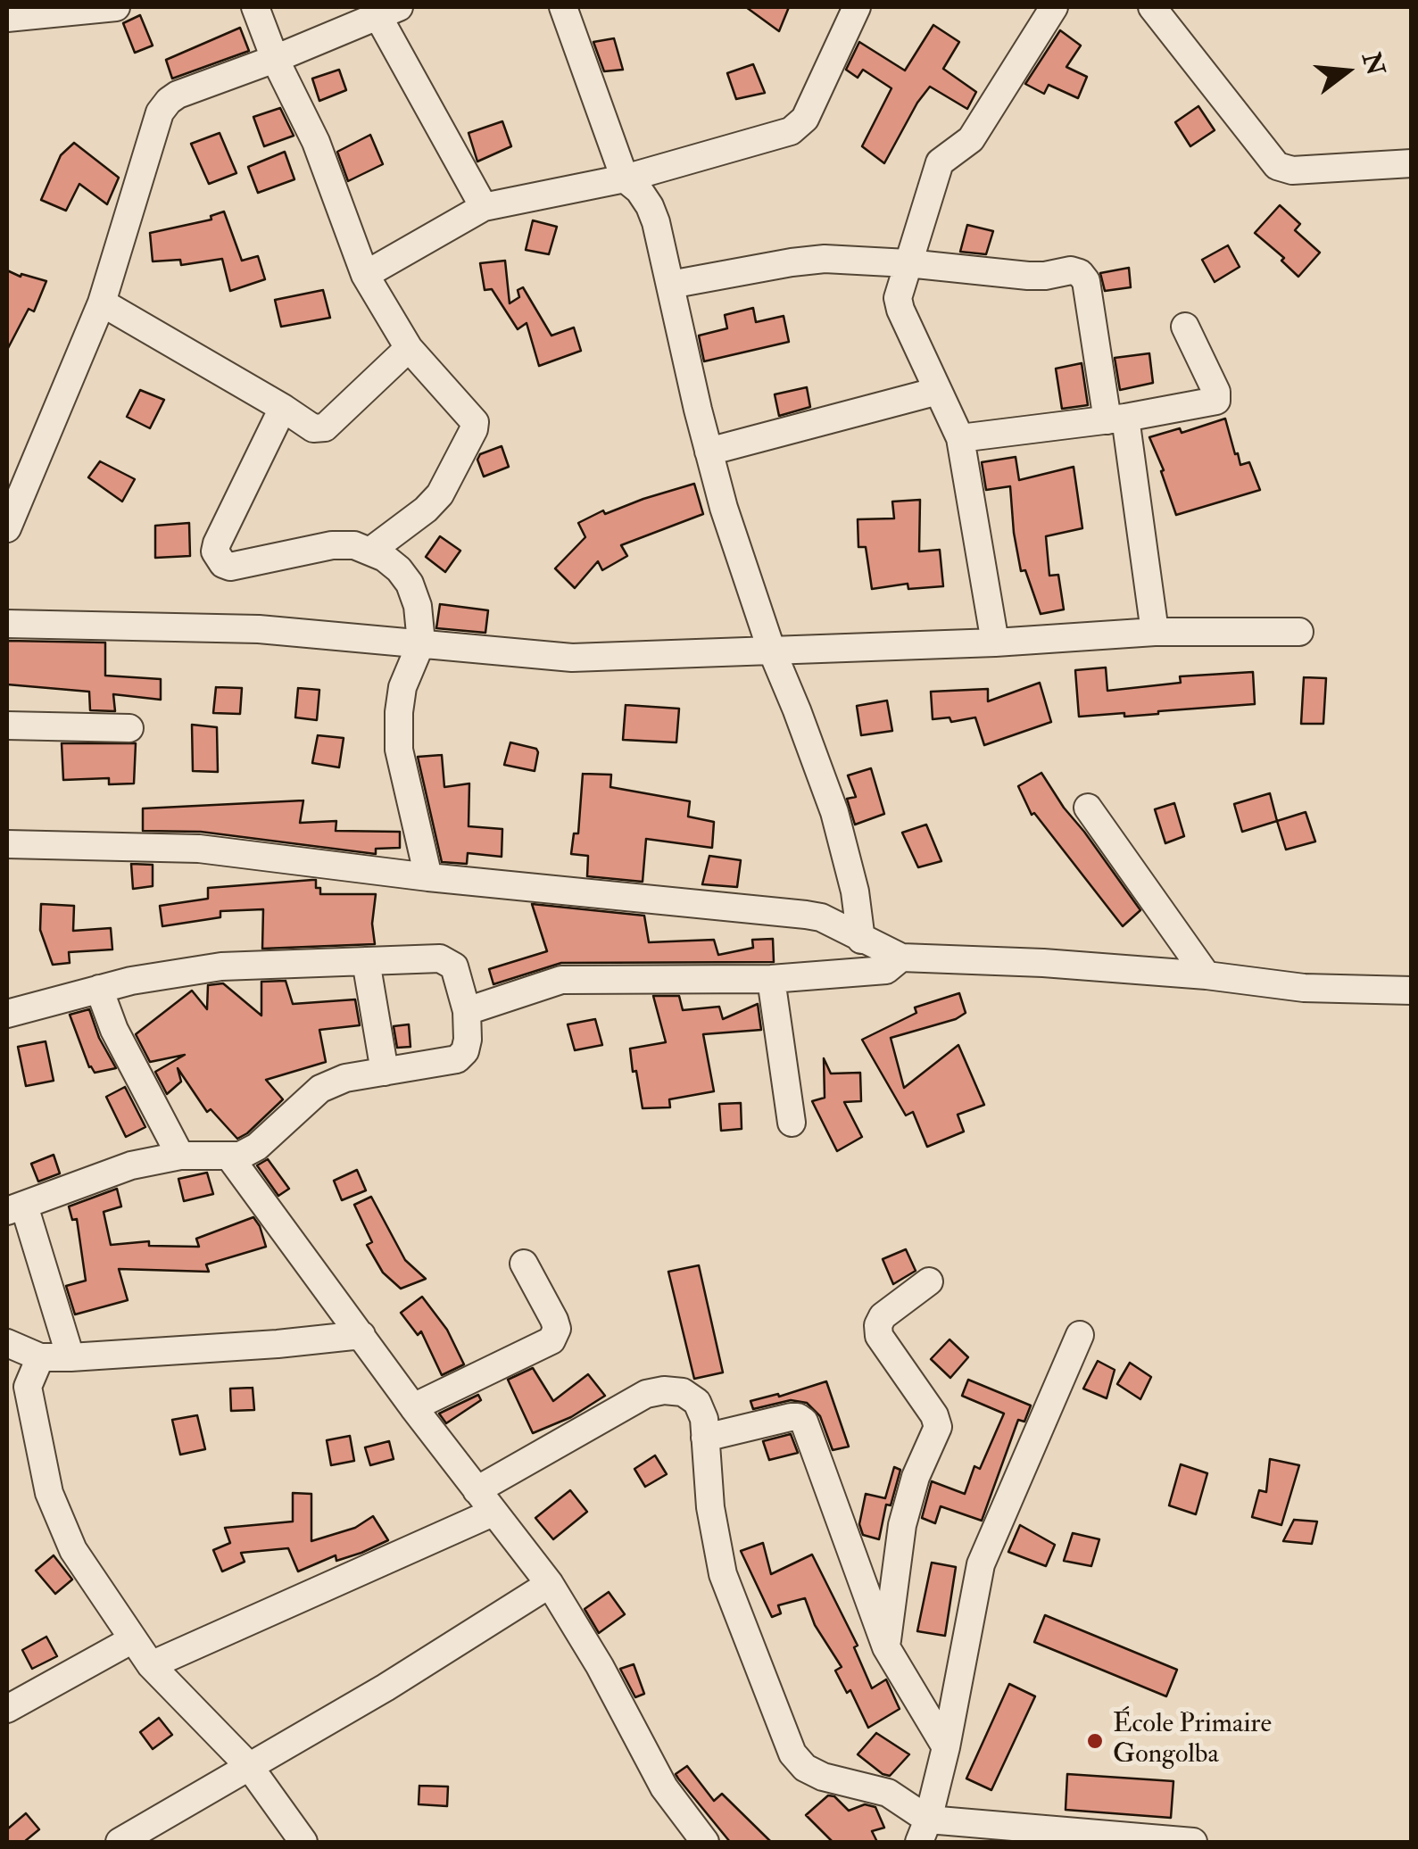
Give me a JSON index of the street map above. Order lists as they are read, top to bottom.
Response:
{
  "places": ["École Primaire Gongolba"],
  "north": "right"
}
